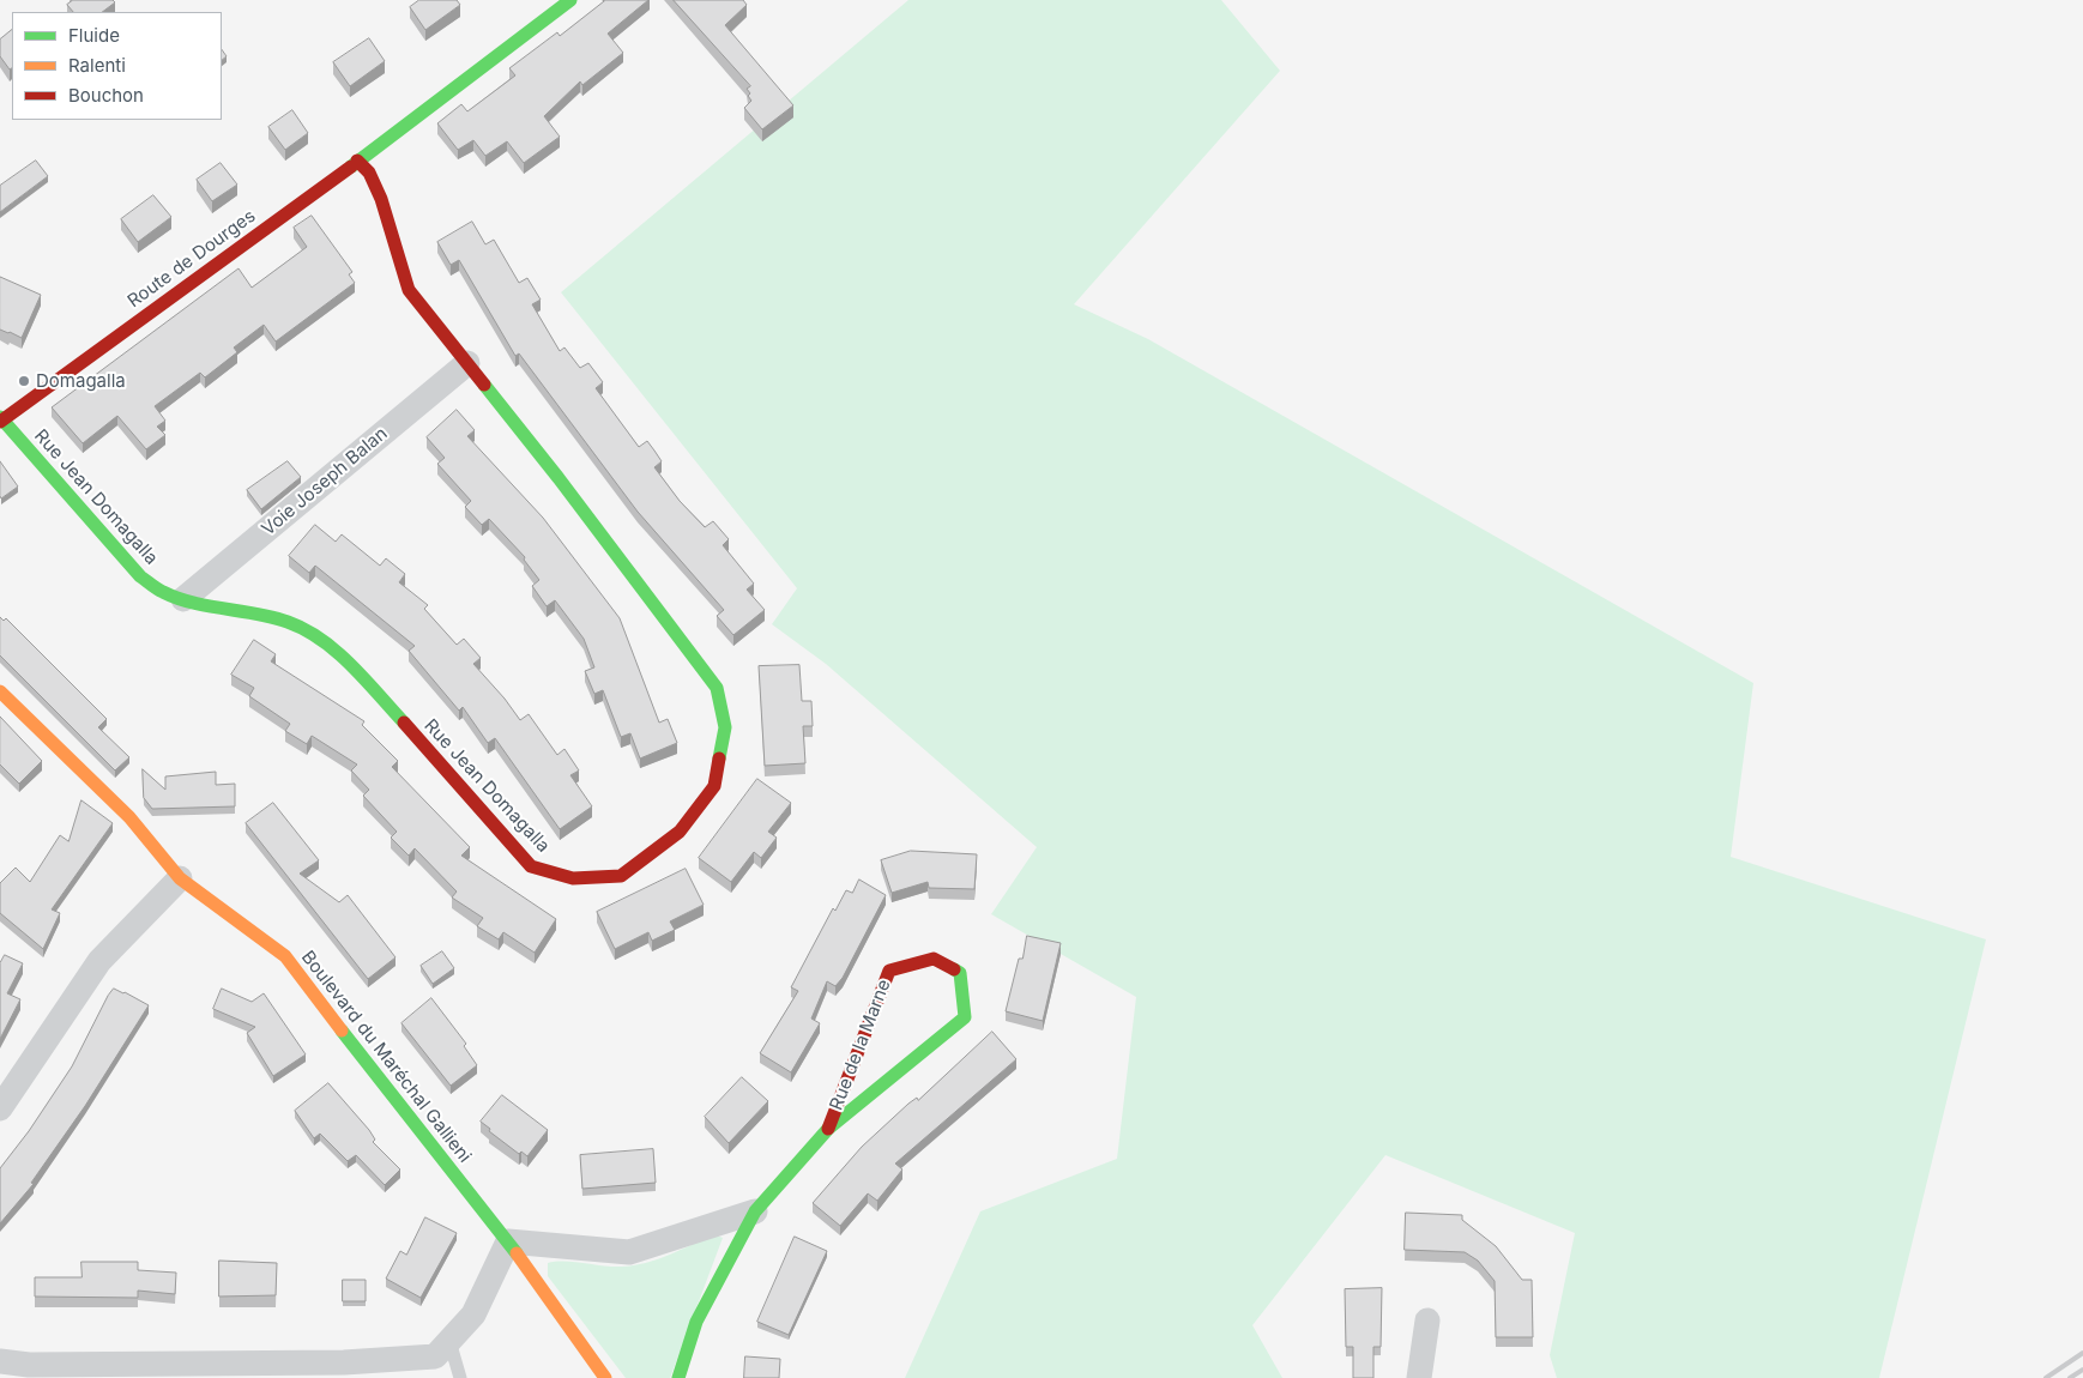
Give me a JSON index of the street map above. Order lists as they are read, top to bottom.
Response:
{
  "streets": {
    "street": [
      "Route de Dourges",
      "Voie Joseph Balan",
      "Rue Jean Domagalla",
      "Rue de la Marne",
      "Boulevard du Maréchal Gallieni"
    ]
  },
  "crossings": [
    ["Route de Dourges", "Rue Jean Domagalla"],
    ["Voie Joseph Balan", "Rue Jean Domagalla"]
  ],
  "places": ["Domagalla"],
  "legend": ["Fluide", "Ralenti", "Bouchon"]
}
